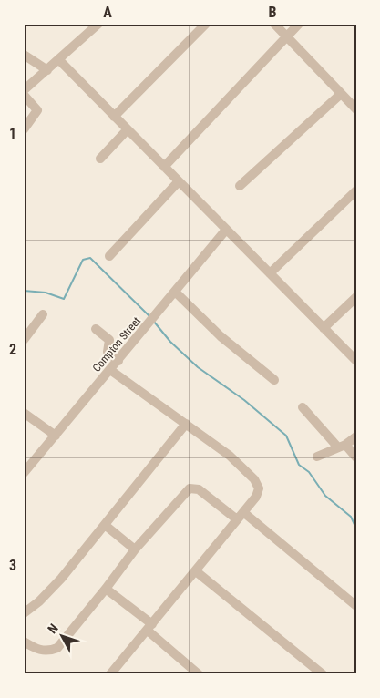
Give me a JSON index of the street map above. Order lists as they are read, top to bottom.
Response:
{
  "streets": {
    "street": ["Compton Street"]
  },
  "north": "top left",
  "grid": {
    "columns": ["A", "B"],
    "rows": ["1", "2", "3"]
  }
}
